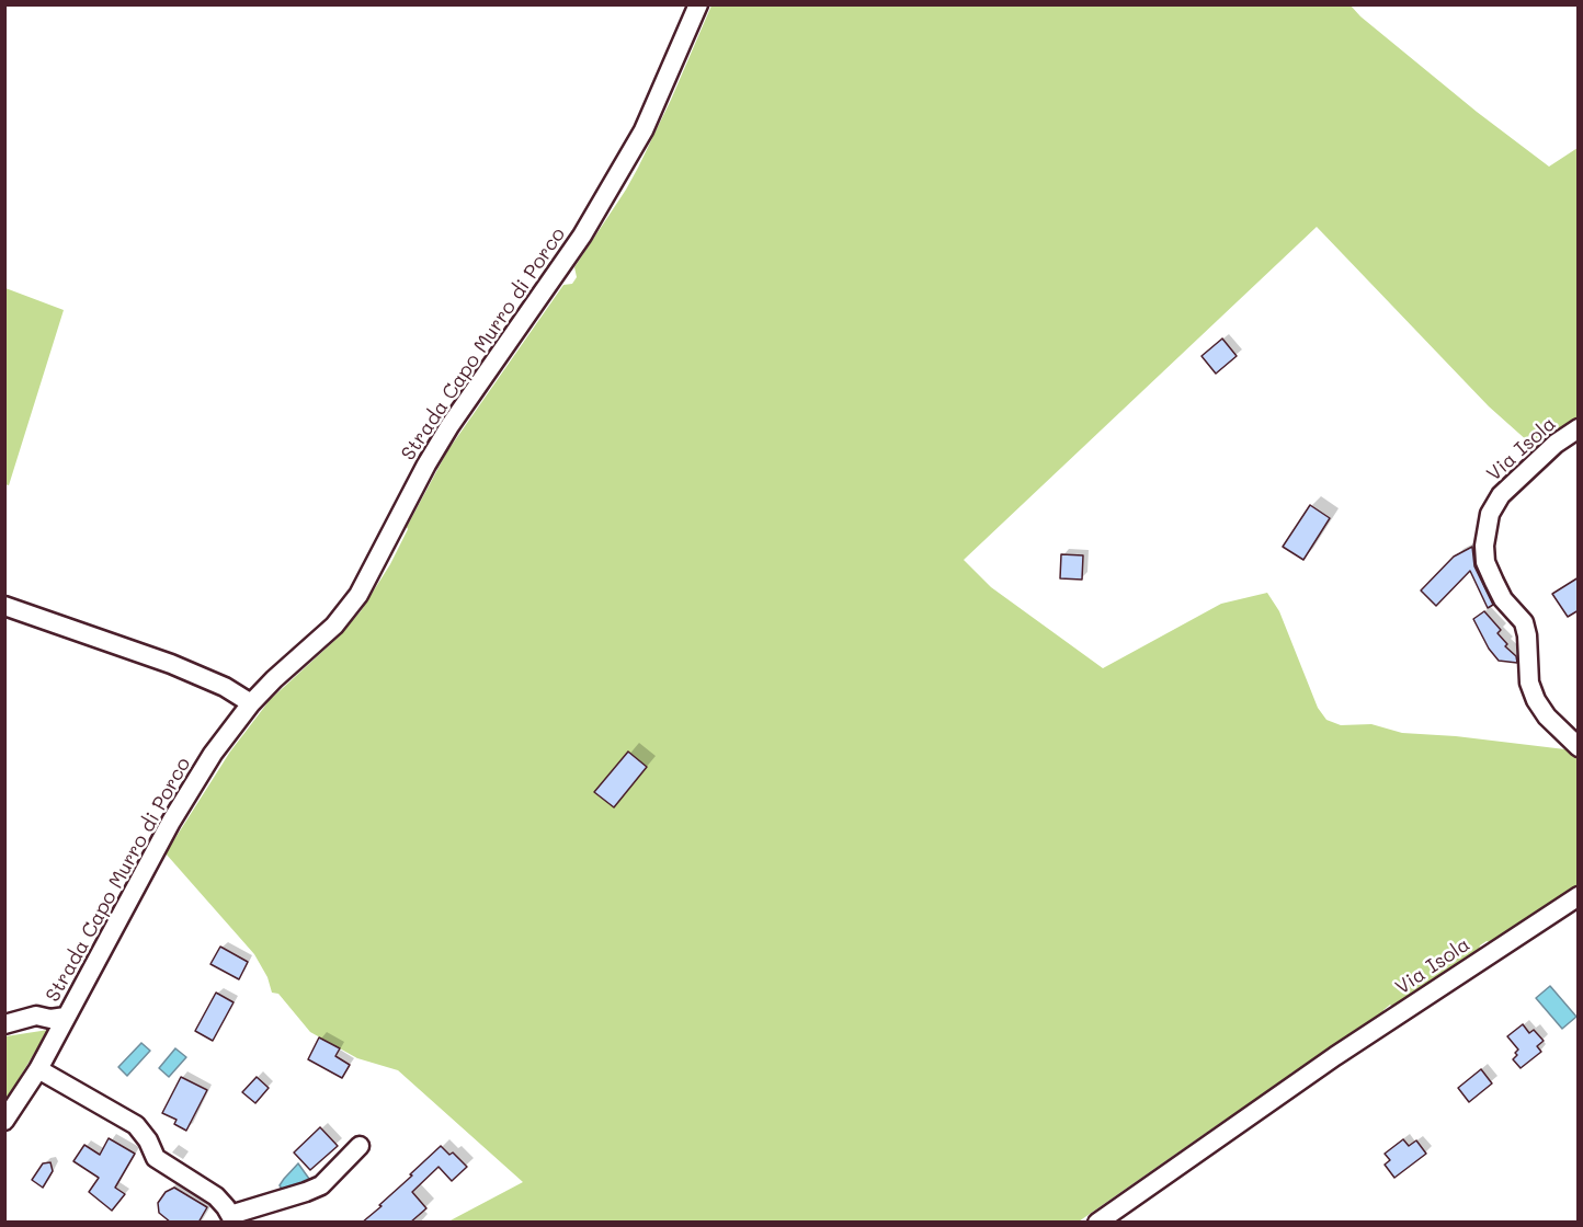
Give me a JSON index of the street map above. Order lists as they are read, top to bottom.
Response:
{
  "streets": {
    "street": ["Strada Capo Murro di Porco", "Via Isola"]
  }
}
